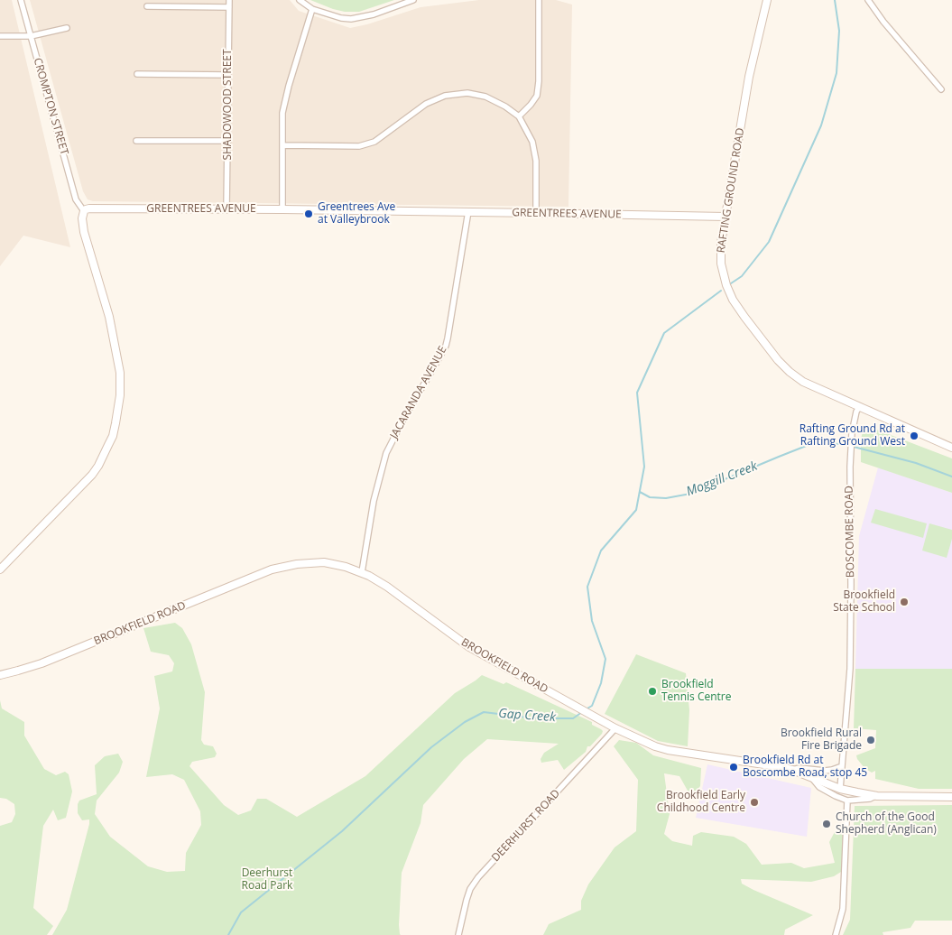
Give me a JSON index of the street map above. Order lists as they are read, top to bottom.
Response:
{
  "streets": {
    "main road": ["RAFTING GROUND ROAD", "GREENTREES AVENUE", "BROOKFIELD ROAD"],
    "street": [
      "SHADOWOOD STREET",
      "CROMPTON STREET",
      "JACARANDA AVENUE",
      "BOSCOMBE ROAD",
      "DEERHURST ROAD"
    ]
  },
  "crossings": [
    ["SHADOWOOD STREET", "GREENTREES AVENUE"],
    ["CROMPTON STREET", "GREENTREES AVENUE"],
    ["RAFTING GROUND ROAD", "GREENTREES AVENUE"],
    ["RAFTING GROUND ROAD", "BOSCOMBE ROAD"],
    ["GREENTREES AVENUE", "JACARANDA AVENUE"],
    ["JACARANDA AVENUE", "BROOKFIELD ROAD"],
    ["BOSCOMBE ROAD", "BROOKFIELD ROAD"],
    ["BROOKFIELD ROAD", "DEERHURST ROAD"]
  ],
  "water": ["Moggill Creek", "Gap Creek"],
  "parks": ["Deerhurst Road Park"],
  "places": [
    "Greentrees Ave at Valleybrook",
    "Rafting Ground Rd at Rafting Ground West",
    "Brookfield State School",
    "Brookfield Tennis Centre",
    "Brookfield Rural Fire Brigade",
    "Brookfield Rd at Boscombe Road, stop 45",
    "Brookfield Early Childhood Centre",
    "Church of the Good Shepherd (Anglican)"
  ]
}
